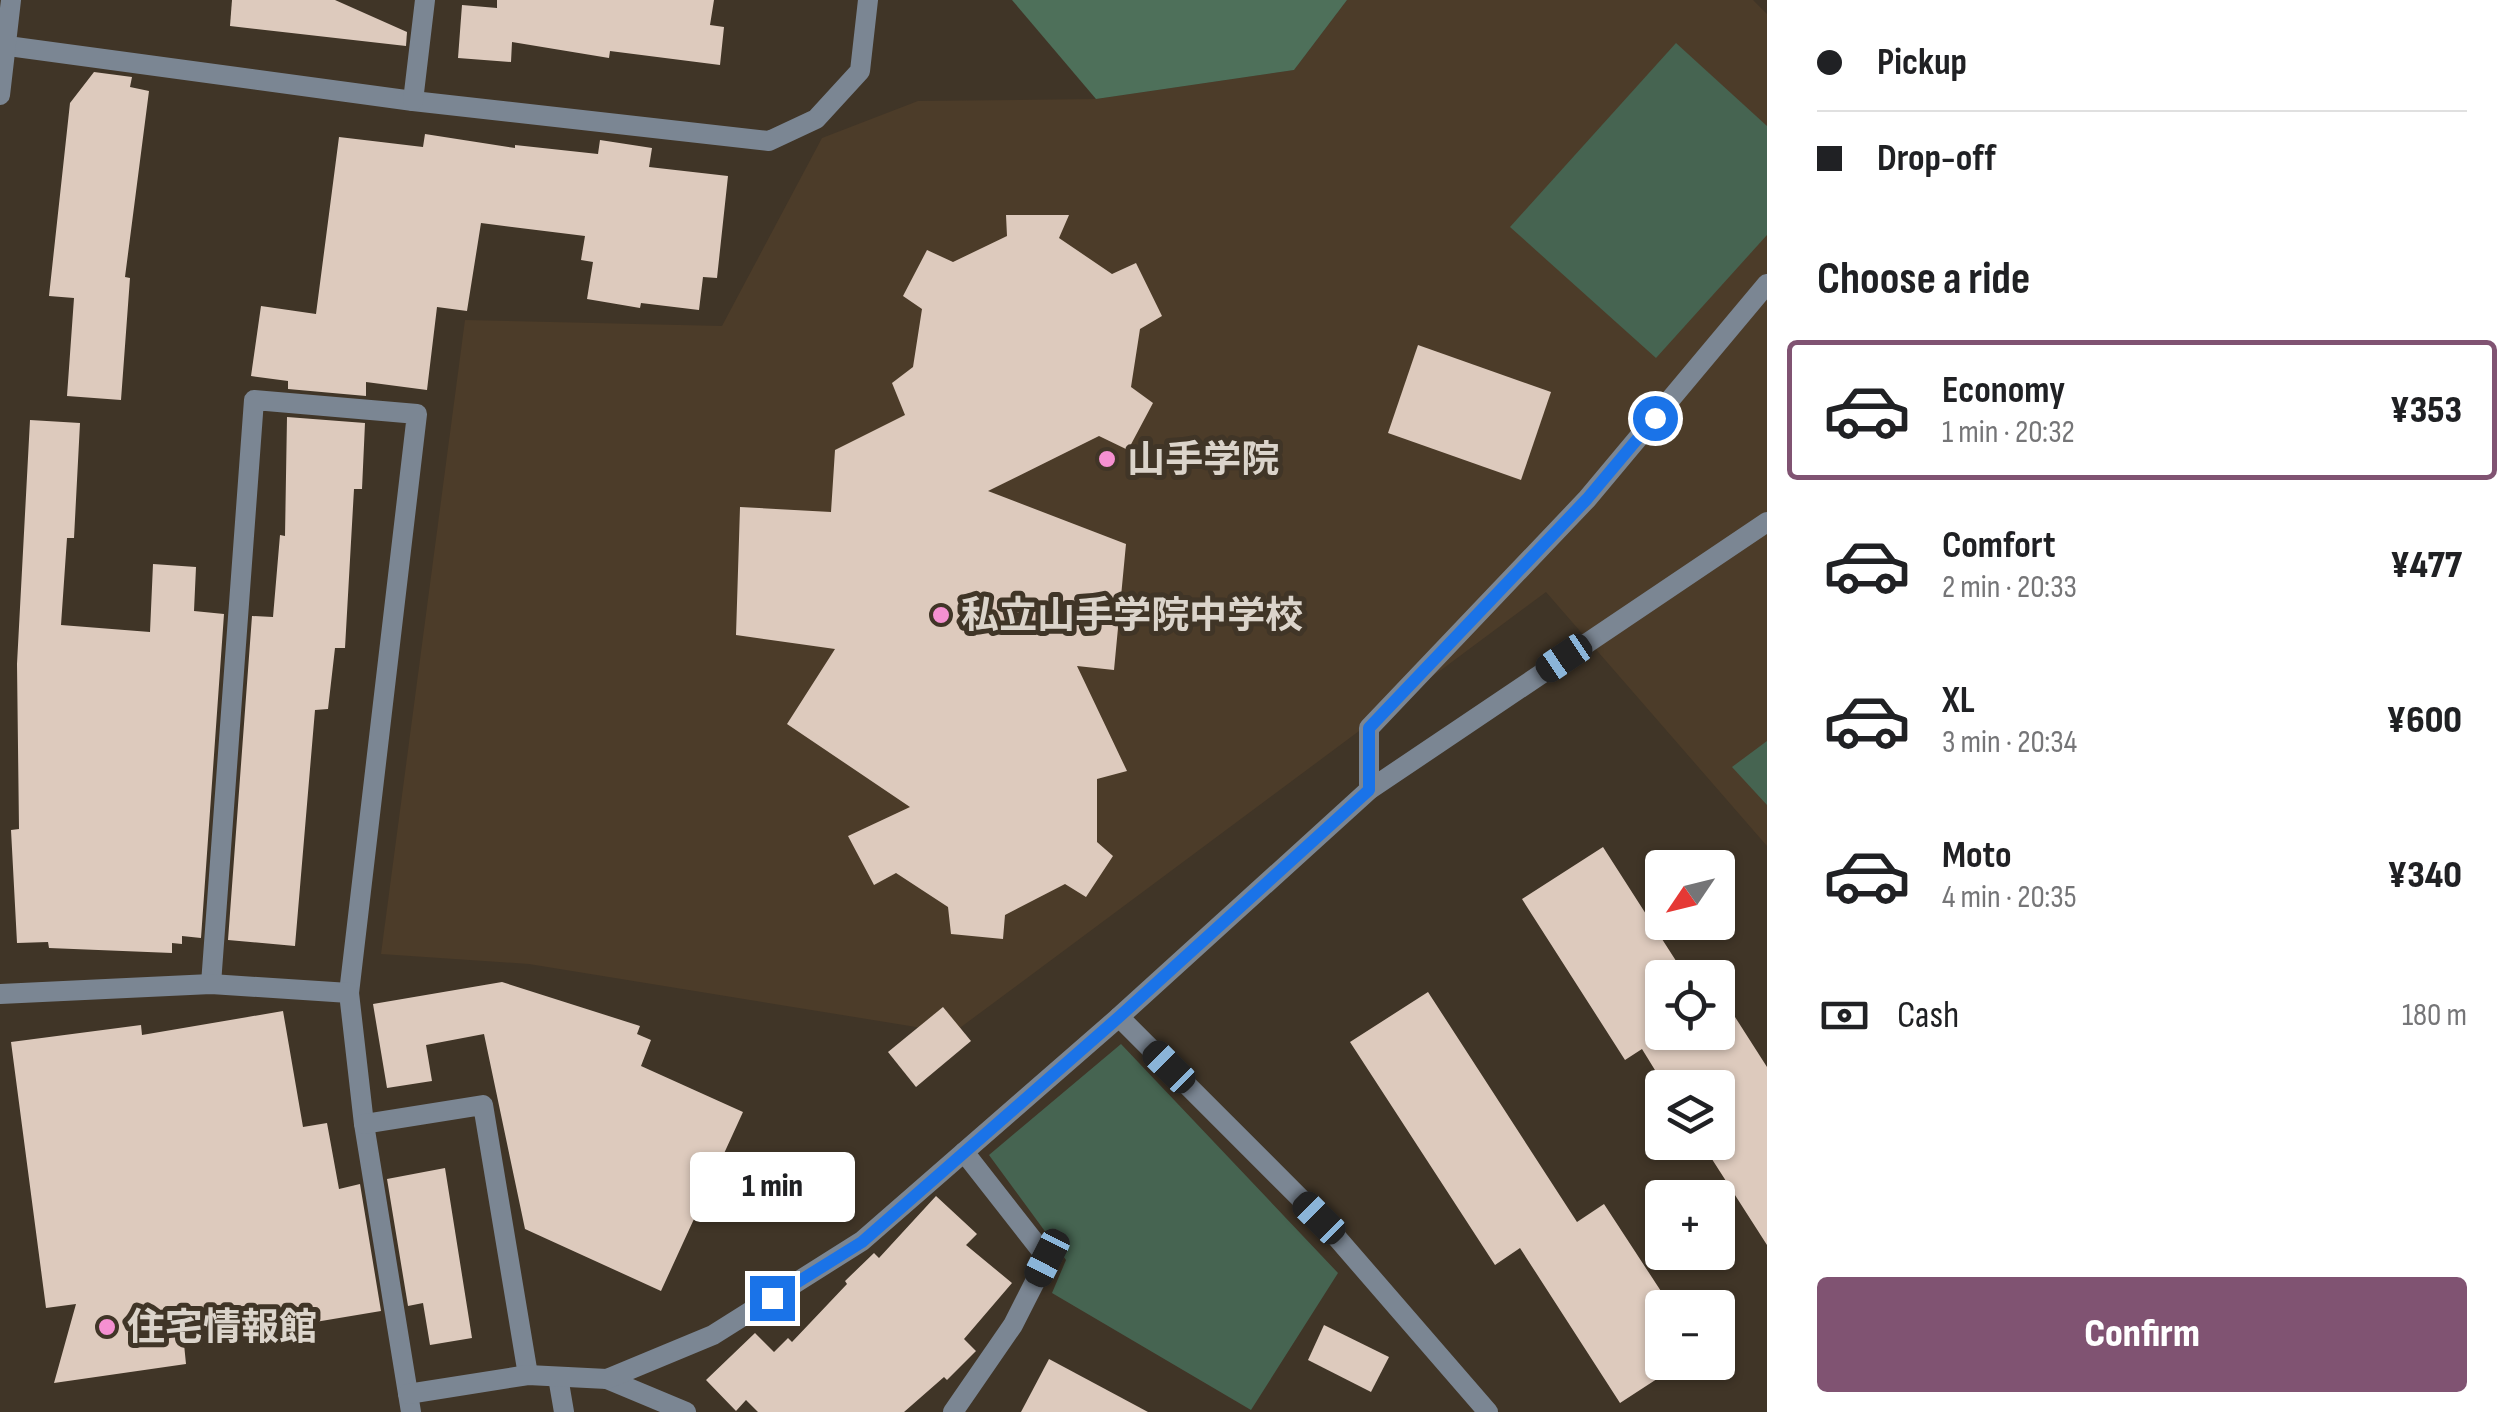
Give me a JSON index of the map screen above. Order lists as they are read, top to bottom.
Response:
{
  "places": ["山手学院", "私立山手学院中学校", "住宅情報館"],
  "north": "bottom left",
  "page": {
    "banner": ["Pickup", "Drop-off"],
    "heading": "Choose a ride",
    "list": [
      {
        "name": "Economy",
        "note": "1 min · 20:32",
        "value": "¥353"
      },
      {
        "name": "Comfort",
        "note": "2 min · 20:33",
        "value": "¥477"
      },
      {
        "name": "XL",
        "note": "3 min · 20:34",
        "value": "¥600"
      },
      {
        "name": "Moto",
        "note": "4 min · 20:35",
        "value": "¥340"
      }
    ],
    "map_buttons": ["+", "−"],
    "pay": ["Cash", "180 m"],
    "bubble": "1 min",
    "buttons": "Confirm"
  }
}
